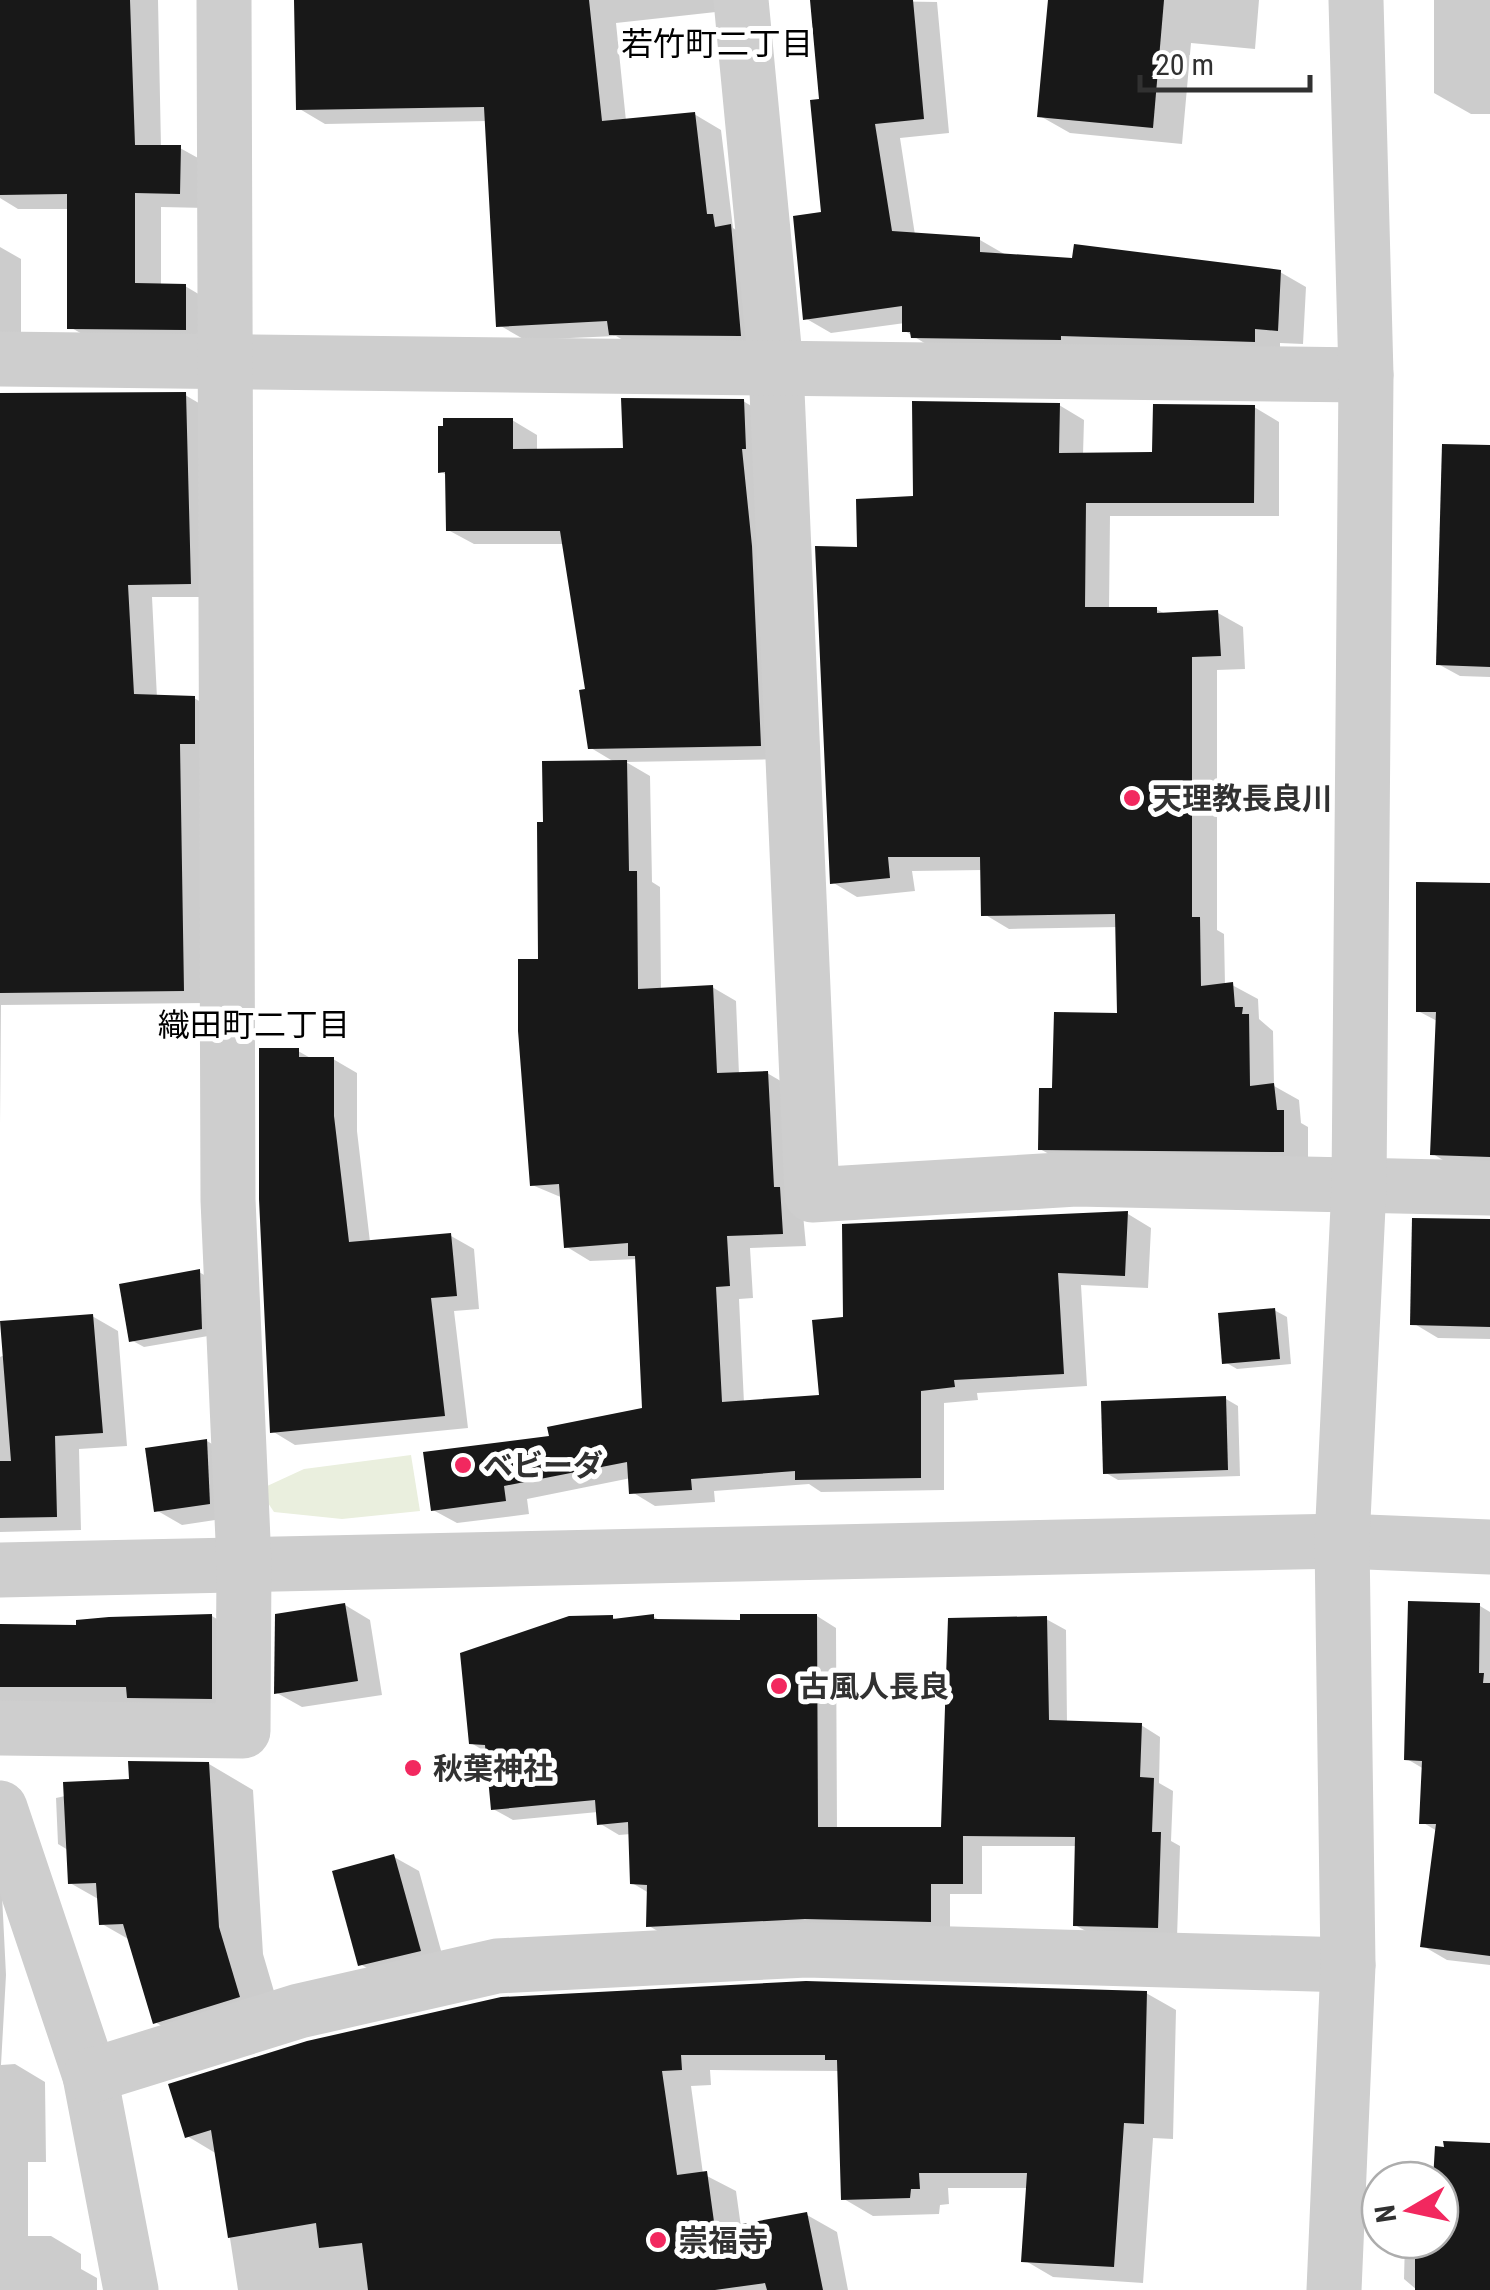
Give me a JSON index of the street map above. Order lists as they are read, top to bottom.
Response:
{
  "districts": ["若竹町二丁目", "織田町二丁目"],
  "places": [
    "天理教長良川",
    "ベビーダ",
    "古風人長良",
    "秋葉神社",
    "崇福寺"
  ],
  "scale_bar": "20 m",
  "north": "left"
}
